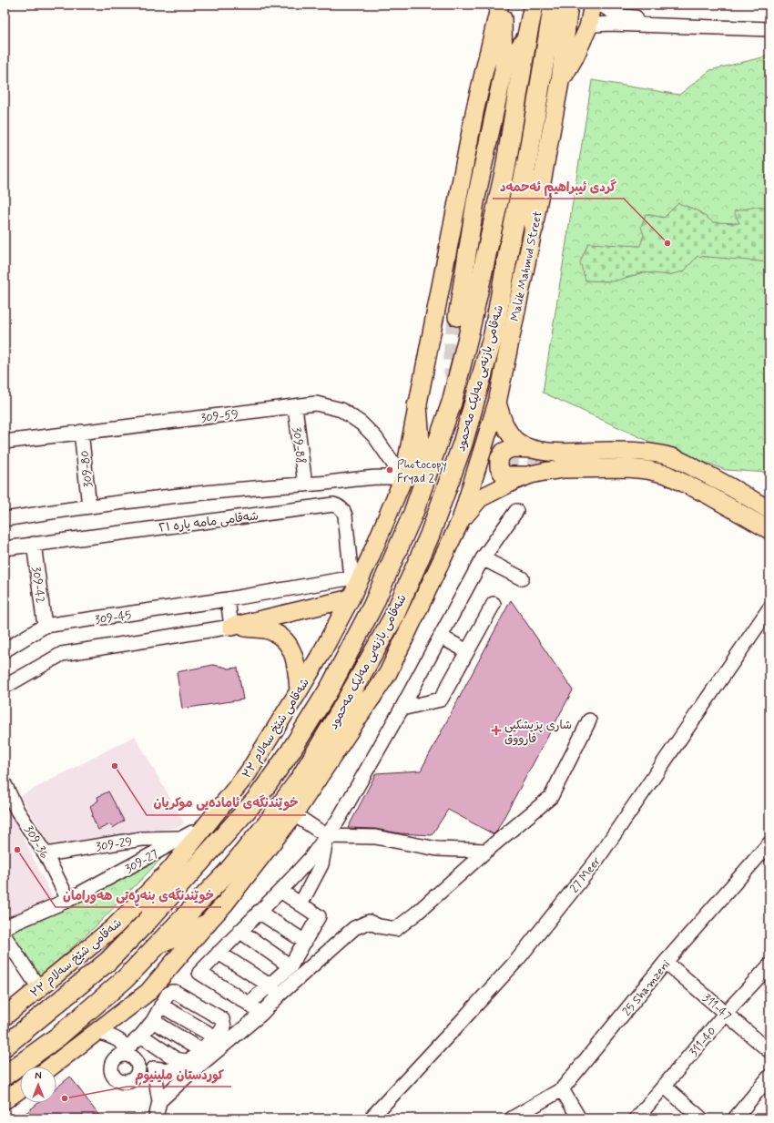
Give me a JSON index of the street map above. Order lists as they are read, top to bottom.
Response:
{
  "streets": {
    "highway": ["شەقامی بازنەیی مەلیک مەحمود"],
    "main road": ["Malik Mahmud Street", "شەقامی شێخ سەلام ٣٣"],
    "street": [
      "309-59",
      "309-88",
      "309-80",
      "شەقامی مامە یارە ٢١",
      "309-42",
      "309-45",
      "309-36",
      "309-29",
      "309-27",
      "27 Meer",
      "25 Shamzeni",
      "311-47",
      "311-40"
    ]
  },
  "crossings": [
    ["309-59", "309-88"],
    ["309-59", "309-80"],
    ["309-59", "شەقامی شێخ سەلام ٣٣"],
    ["شەقامی مامە یارە ٢١", "309-42"],
    ["شەقامی مامە یارە ٢١", "309-45"],
    ["شەقامی مامە یارە ٢١", "شەقامی شێخ سەلام ٣٣"],
    ["309-42", "309-45"],
    ["309-45", "شەقامی شێخ سەلام ٣٣"],
    ["شەقامی شێخ سەلام ٣٣", "309-27"],
    ["309-36", "309-29"],
    ["309-36", "309-27"],
    ["309-29", "309-27"],
    ["25 Shamzeni", "311-47"],
    ["311-47", "311-40"]
  ],
  "places": {
    "other": [
      "گردی ئیبراھیم ئەحمەد",
      "Photocopy Fryad 2",
      "خوێندنگەی ئامادەیی موکریان",
      "خوێندنگەی بنەڕەتی هەورامان",
      "کوردستان ملینیوم"
    ],
    "health": ["شاری پزیشکیی فارووق"]
  },
  "north": "top"
}
